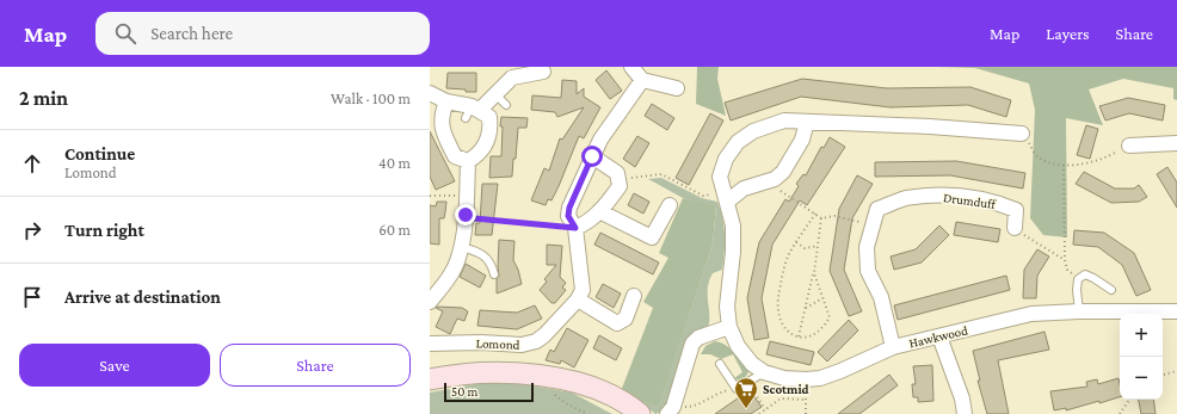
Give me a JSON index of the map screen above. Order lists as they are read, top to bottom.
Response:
{
  "streets": {
    "street": ["Drumduff", "Hawkwood", "Lomond"]
  },
  "crossings": [
    ["Drumduff", "Hawkwood"]
  ],
  "places": {
    "supermarket": ["Scotmid"]
  },
  "scale_bar": "50 m",
  "page": {
    "header": "Map",
    "search": "Search here",
    "nav": ["Map", "Layers", "Share"],
    "heading": ["2 min", "Walk · 100 m"],
    "list": [
      ["Continue", "Lomond", "40 m"],
      ["Turn right", "60 m"],
      "Arrive at destination"
    ],
    "map_buttons": ["+", "−"],
    "buttons": ["Save", "Share"],
    "scale": "50 m"
  }
}
